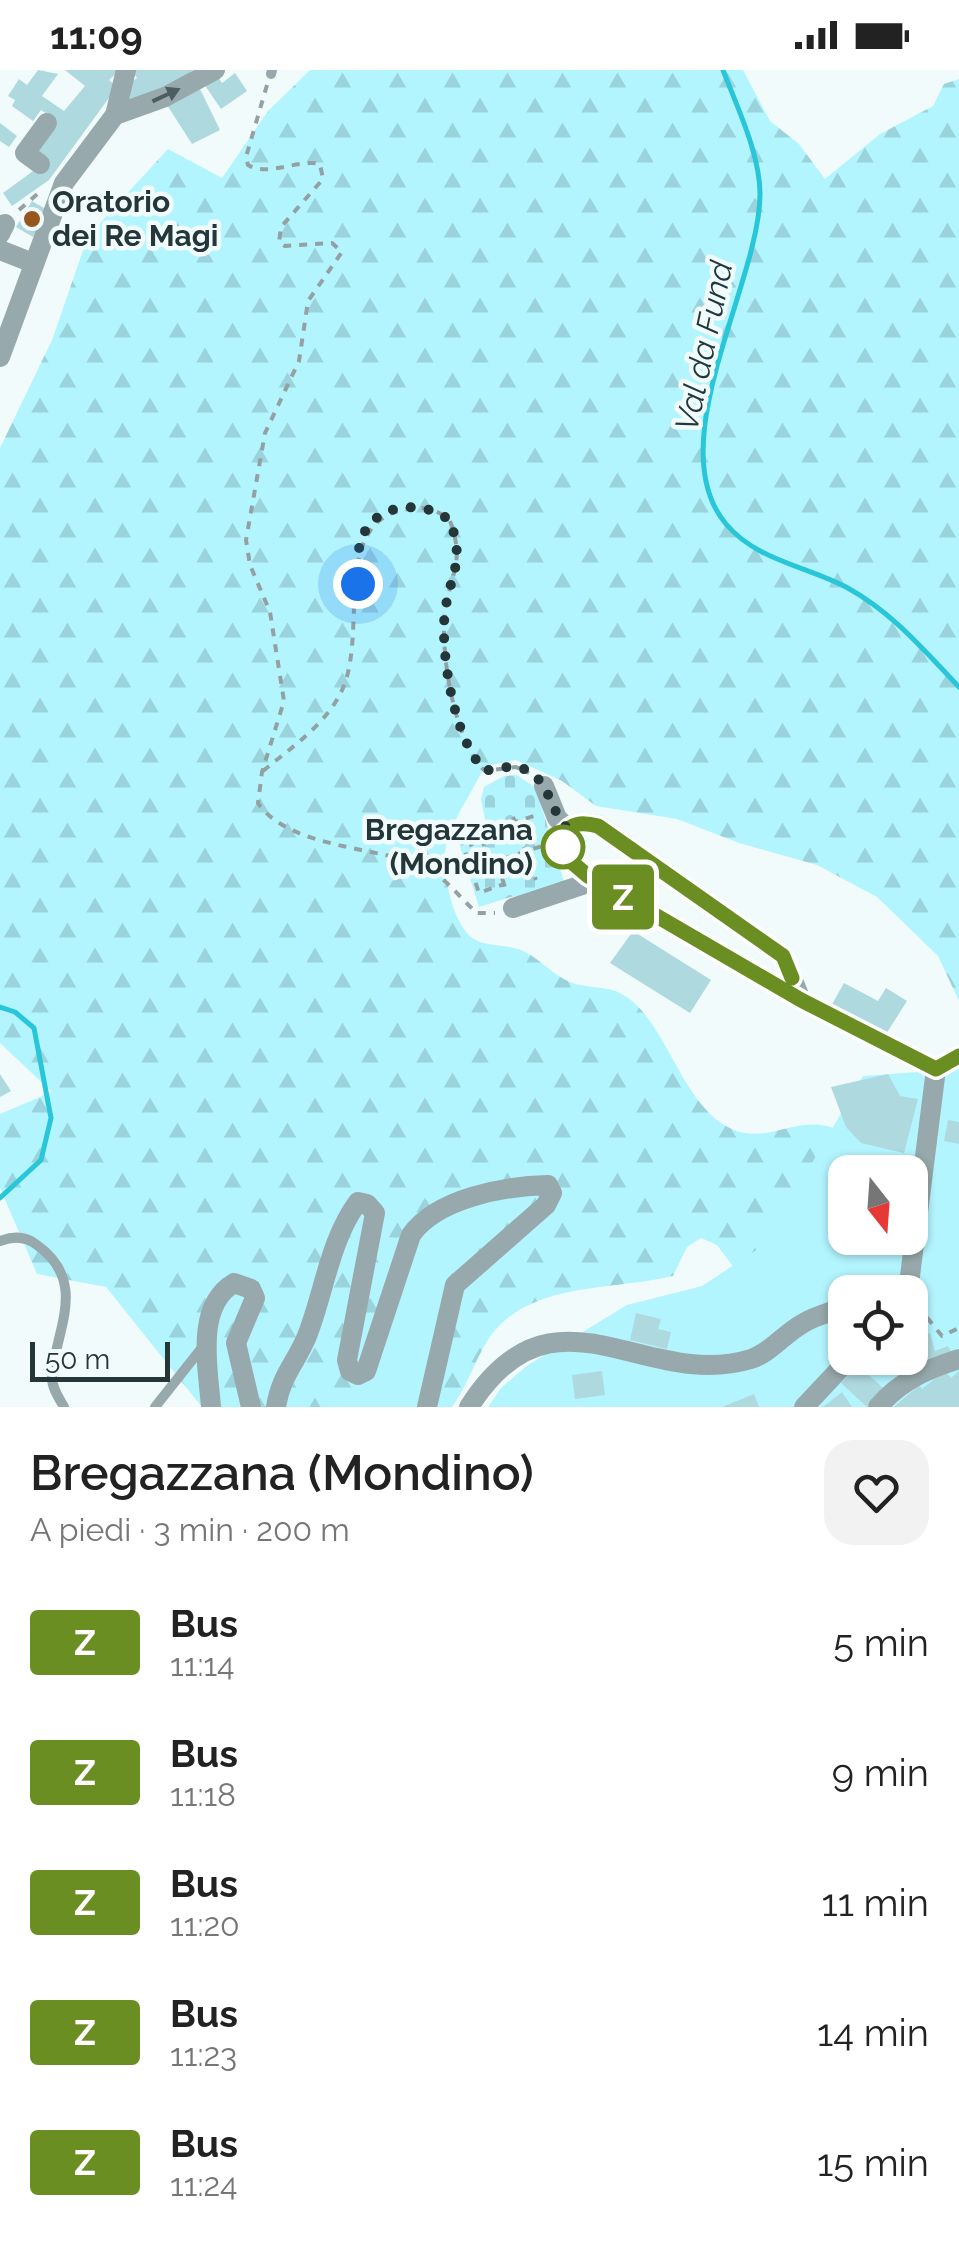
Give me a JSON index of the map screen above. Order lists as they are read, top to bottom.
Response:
{
  "water": ["Val da Fund"],
  "places": ["Oratorio dei Re Magi", "Bregazzana (Mondino)"],
  "lines": ["bus line Z"],
  "scale_bar": "50 m",
  "north": "bottom",
  "page": {
    "status": "11:09",
    "on_map": "Z",
    "scale": "50 m",
    "heading": ["Bregazzana (Mondino)", "A piedi · 3 min · 200 m"],
    "list": [
      {
        "mark": "Z",
        "name": "Bus",
        "note": "11:14",
        "value": "5 min"
      },
      {
        "mark": "Z",
        "name": "Bus",
        "note": "11:18",
        "value": "9 min"
      },
      {
        "mark": "Z",
        "name": "Bus",
        "note": "11:20",
        "value": "11 min"
      },
      {
        "mark": "Z",
        "name": "Bus",
        "note": "11:23",
        "value": "14 min"
      },
      {
        "mark": "Z",
        "name": "Bus",
        "note": "11:24",
        "value": "15 min"
      }
    ]
  }
}
